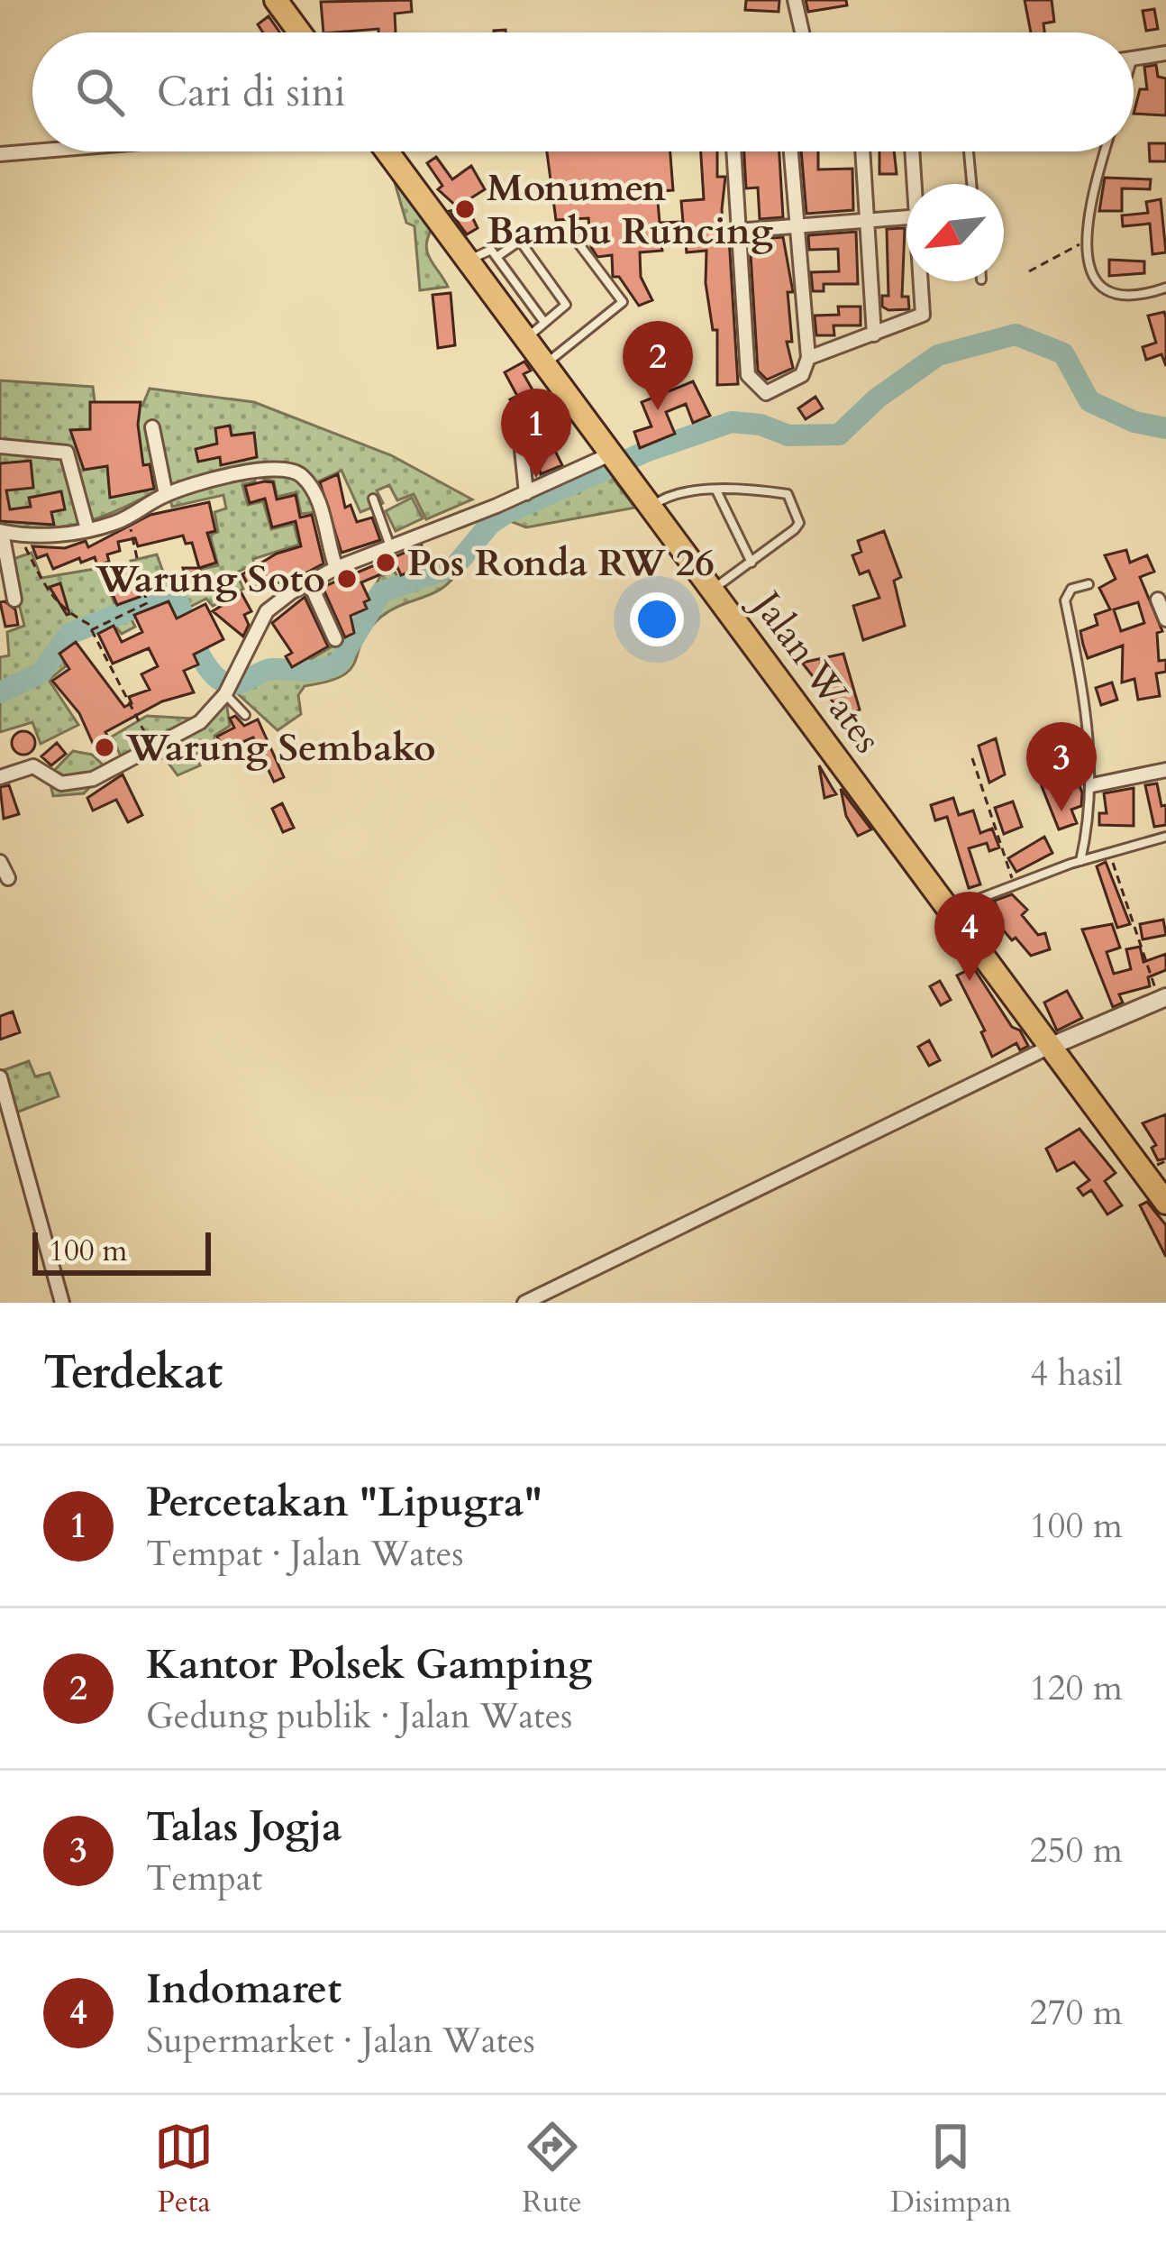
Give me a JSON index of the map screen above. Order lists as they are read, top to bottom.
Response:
{
  "streets": {
    "highway": ["Jalan Wates"]
  },
  "places": [
    "Monumen Bambu Runcing",
    "Pos Ronda RW 26",
    "Warung Soto",
    "Warung Sembako"
  ],
  "scale_bar": "100 m",
  "north": "bottom left",
  "page": {
    "search": "Cari di sini",
    "pins": [
      "2",
      "1",
      "3",
      "4"
    ],
    "scale": "100 m",
    "heading": ["Terdekat", "4 hasil"],
    "list": [
      {
        "mark": "1",
        "name": "Percetakan \"Lipugra\"",
        "note": "Tempat · Jalan Wates",
        "value": "100 m"
      },
      {
        "mark": "2",
        "name": "Kantor Polsek Gamping",
        "note": "Gedung publik · Jalan Wates",
        "value": "120 m"
      },
      {
        "mark": "3",
        "name": "Talas Jogja",
        "note": "Tempat",
        "value": "250 m"
      },
      {
        "mark": "4",
        "name": "Indomaret",
        "note": "Supermarket · Jalan Wates",
        "value": "270 m"
      }
    ],
    "nav": ["Peta", "Rute", "Disimpan"]
  }
}
